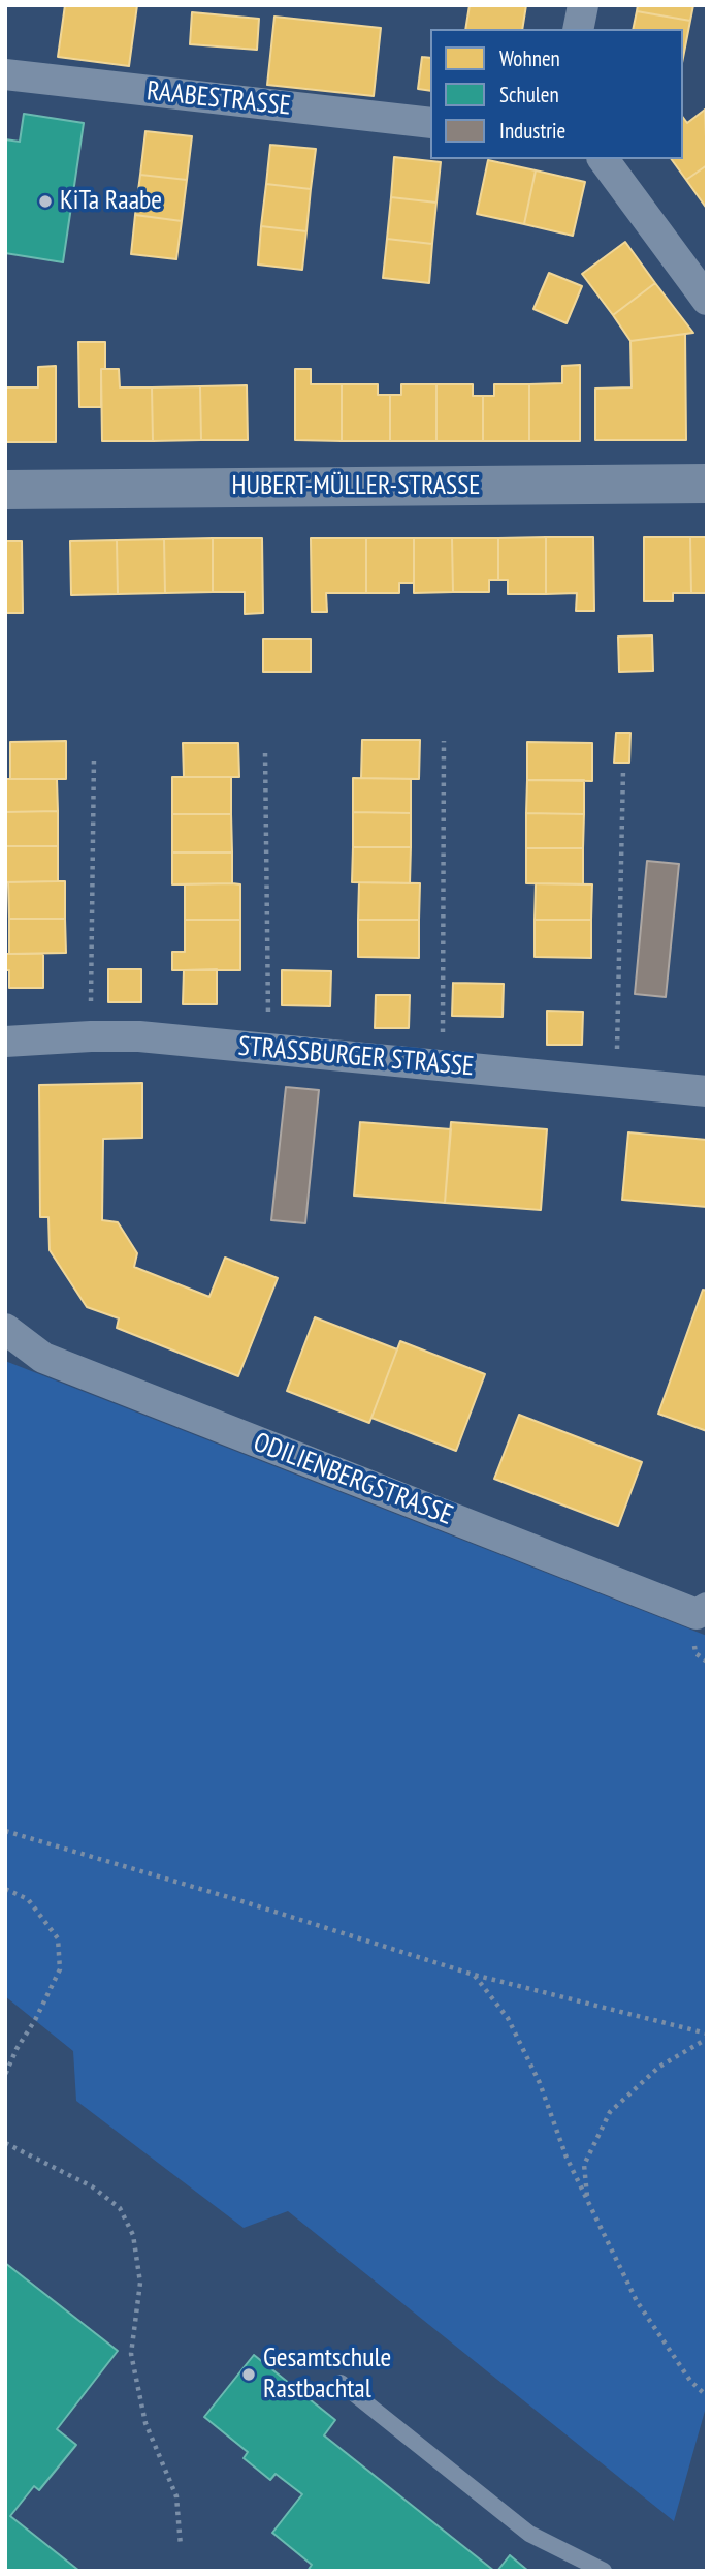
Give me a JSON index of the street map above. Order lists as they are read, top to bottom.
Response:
{
  "streets": {
    "main road": ["HUBERT-MÜLLER-STRASSE"],
    "street": ["RAABESTRASSE", "STRASSBURGER STRASSE", "ODILIENBERGSTRASSE"]
  },
  "places": ["KiTa Raabe", "Gesamtschule Rastbachtal"],
  "legend": ["Wohnen", "Schulen", "Industrie"]
}
